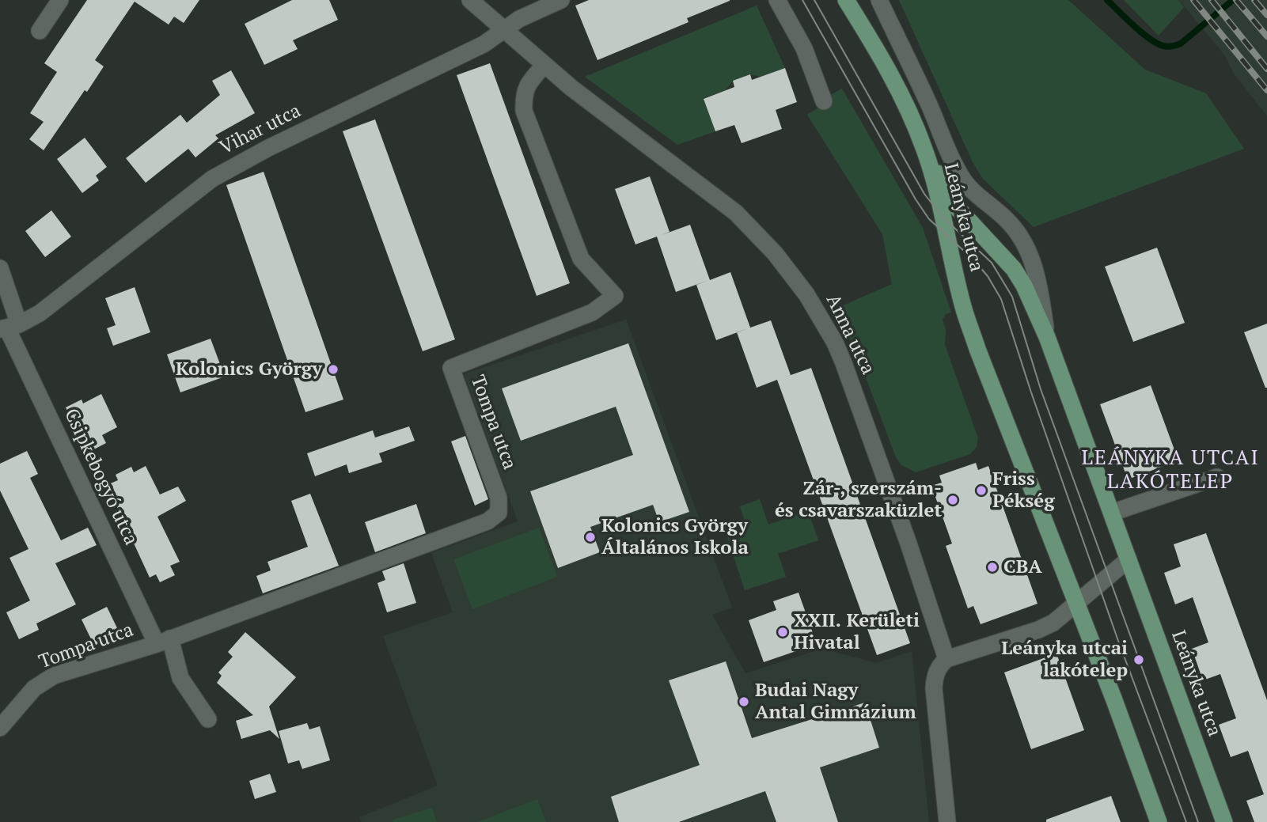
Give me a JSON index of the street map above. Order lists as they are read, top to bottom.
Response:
{
  "streets": {
    "main road": ["Leányka utca"],
    "street": [
      "Vihar utca",
      "Anna utca",
      "Tompa utca",
      "Csipkebogyó utca"
    ]
  },
  "crossings": [
    ["Vihar utca", "Anna utca"],
    ["Vihar utca", "Csipkebogyó utca"],
    ["Anna utca", "Tompa utca"],
    ["Tompa utca", "Csipkebogyó utca"]
  ],
  "districts": ["LEÁNYKA UTCAI LAKÓTELEP"],
  "places": [
    "Kolonics György",
    "Friss Pékség",
    "Zár-, szerszám- és csavarszaküzlet",
    "Kolonics György Általános Iskola",
    "CBA",
    "XXII. Kerületi Hivatal",
    "Leányka utcai lakótelep",
    "Budai Nagy Antal Gimnázium"
  ]
}
